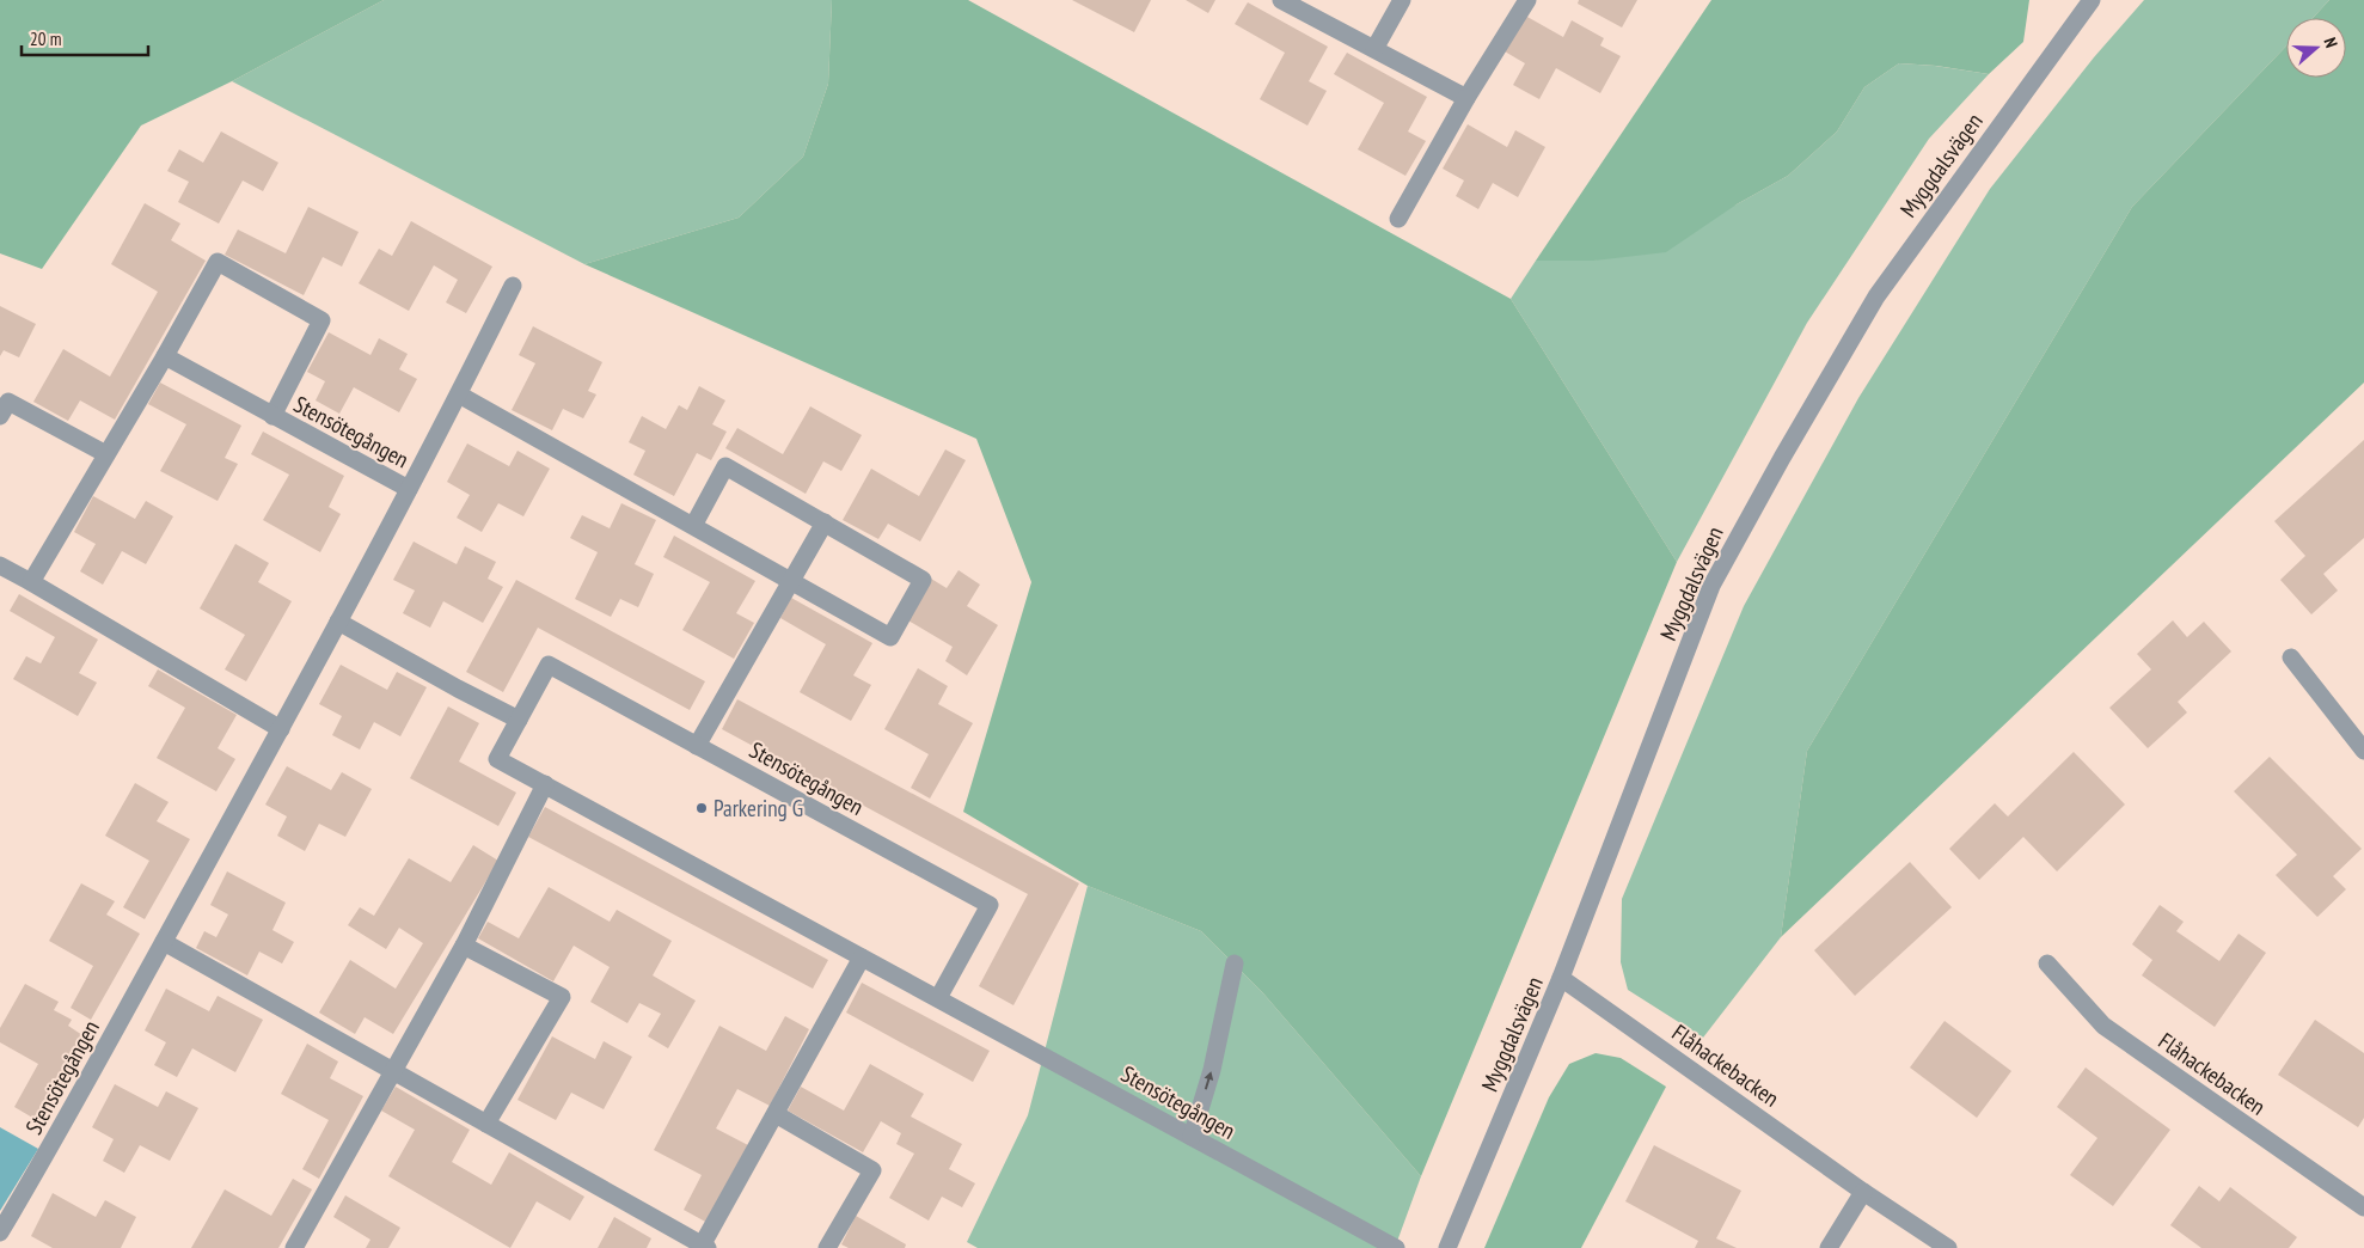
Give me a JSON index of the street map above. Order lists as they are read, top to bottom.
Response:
{
  "streets": {
    "street": ["Myggdalsvägen", "Stensötegången", "Flåhackebacken"]
  },
  "crossings": [
    ["Myggdalsvägen", "Flåhackebacken"]
  ],
  "places": ["Parkering G"],
  "scale_bar": "20 m",
  "north": "right"
}
